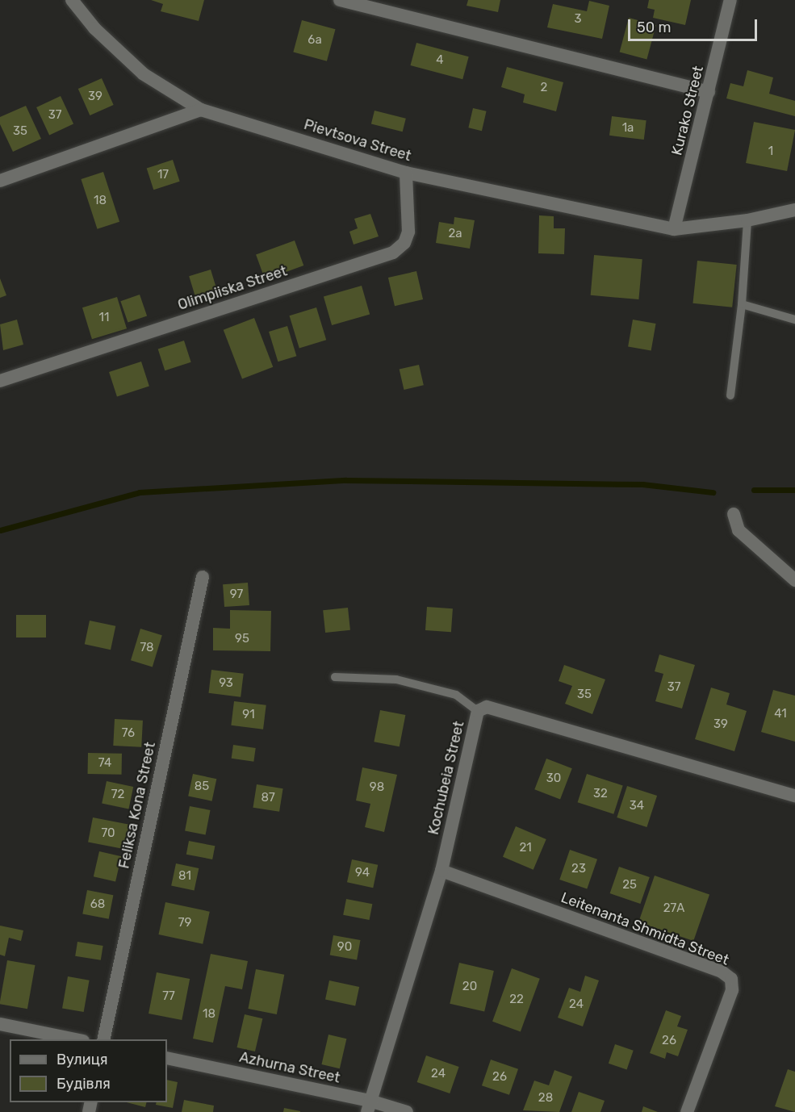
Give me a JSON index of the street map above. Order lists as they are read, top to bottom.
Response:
{
  "streets": {
    "street": [
      "Kurako Street",
      "Pievtsova Street",
      "Olimpiiska Street",
      "Kochubeia Street",
      "Feliksa Kona Street",
      "Leitenanta Shmidta Street",
      "Azhurna Street"
    ]
  },
  "crossings": [
    ["Kurako Street", "Pievtsova Street"],
    ["Pievtsova Street", "Olimpiiska Street"],
    ["Kochubeia Street", "Leitenanta Shmidta Street"],
    ["Kochubeia Street", "Azhurna Street"]
  ],
  "house_numbers": [
    "3",
    "6а",
    "4",
    "2",
    "39",
    "37",
    "1а",
    "35",
    "1",
    "17",
    "18",
    "2а",
    "11",
    "97",
    "95",
    "78",
    "93",
    "37",
    "35",
    "41",
    "91",
    "39",
    "76",
    "74",
    "30",
    "85",
    "98",
    "32",
    "72",
    "87",
    "34",
    "70",
    "21",
    "23",
    "94",
    "81",
    "25",
    "68",
    "27А",
    "79",
    "90",
    "20",
    "77",
    "22",
    "24",
    "18",
    "26",
    "24",
    "26",
    "28"
  ],
  "legend": ["Вулиця", "Будівля"],
  "scale_bar": "50 m"
}
